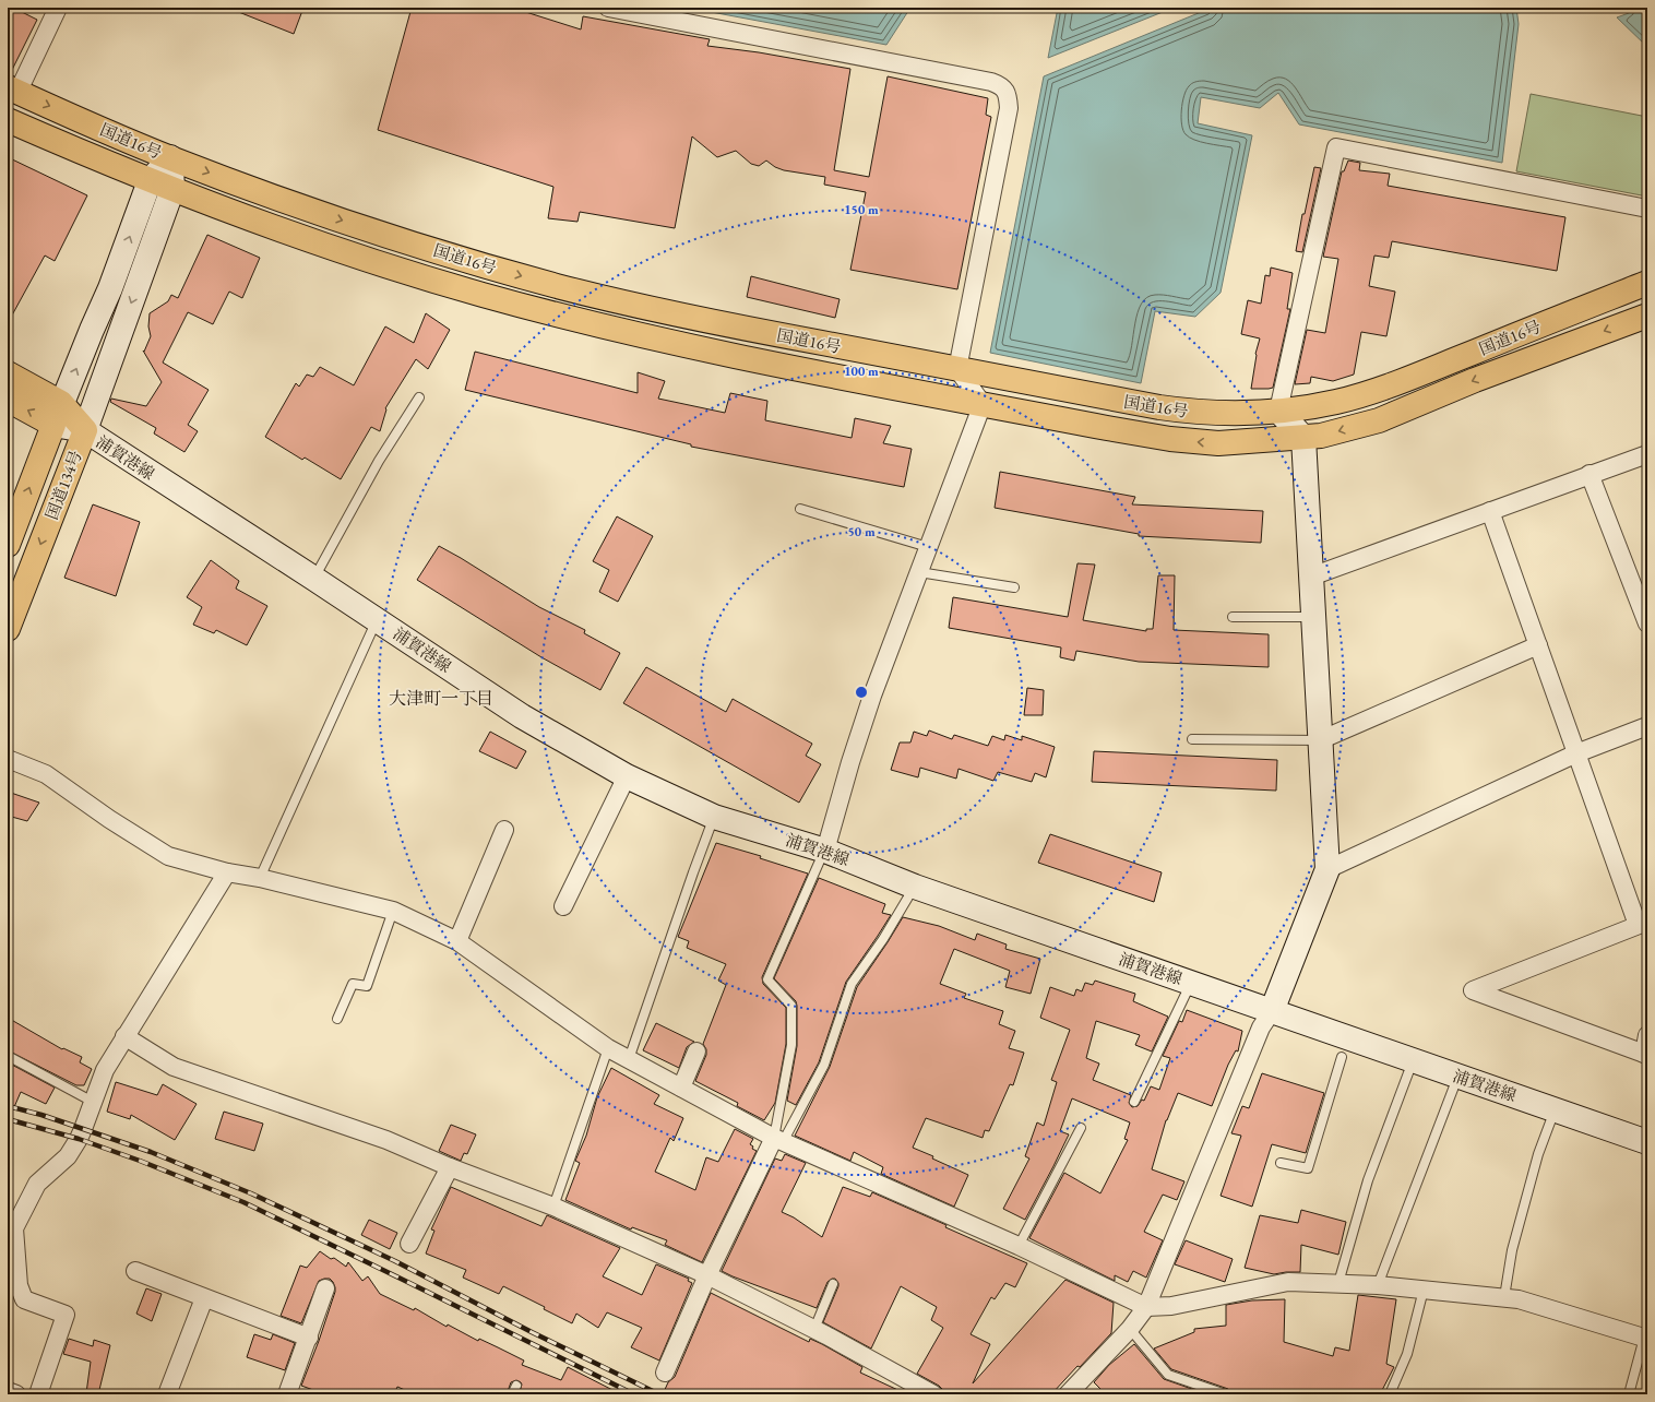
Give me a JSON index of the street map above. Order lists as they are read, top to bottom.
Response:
{
  "streets": {
    "highway": ["国道16号", "国道134号"],
    "main road": ["浦賀港線"]
  },
  "crossings": [
    ["浦賀港線", "国道134号"]
  ],
  "districts": ["大津町一丁目"],
  "rings": ["150 m", "100 m", "50 m"]
}
